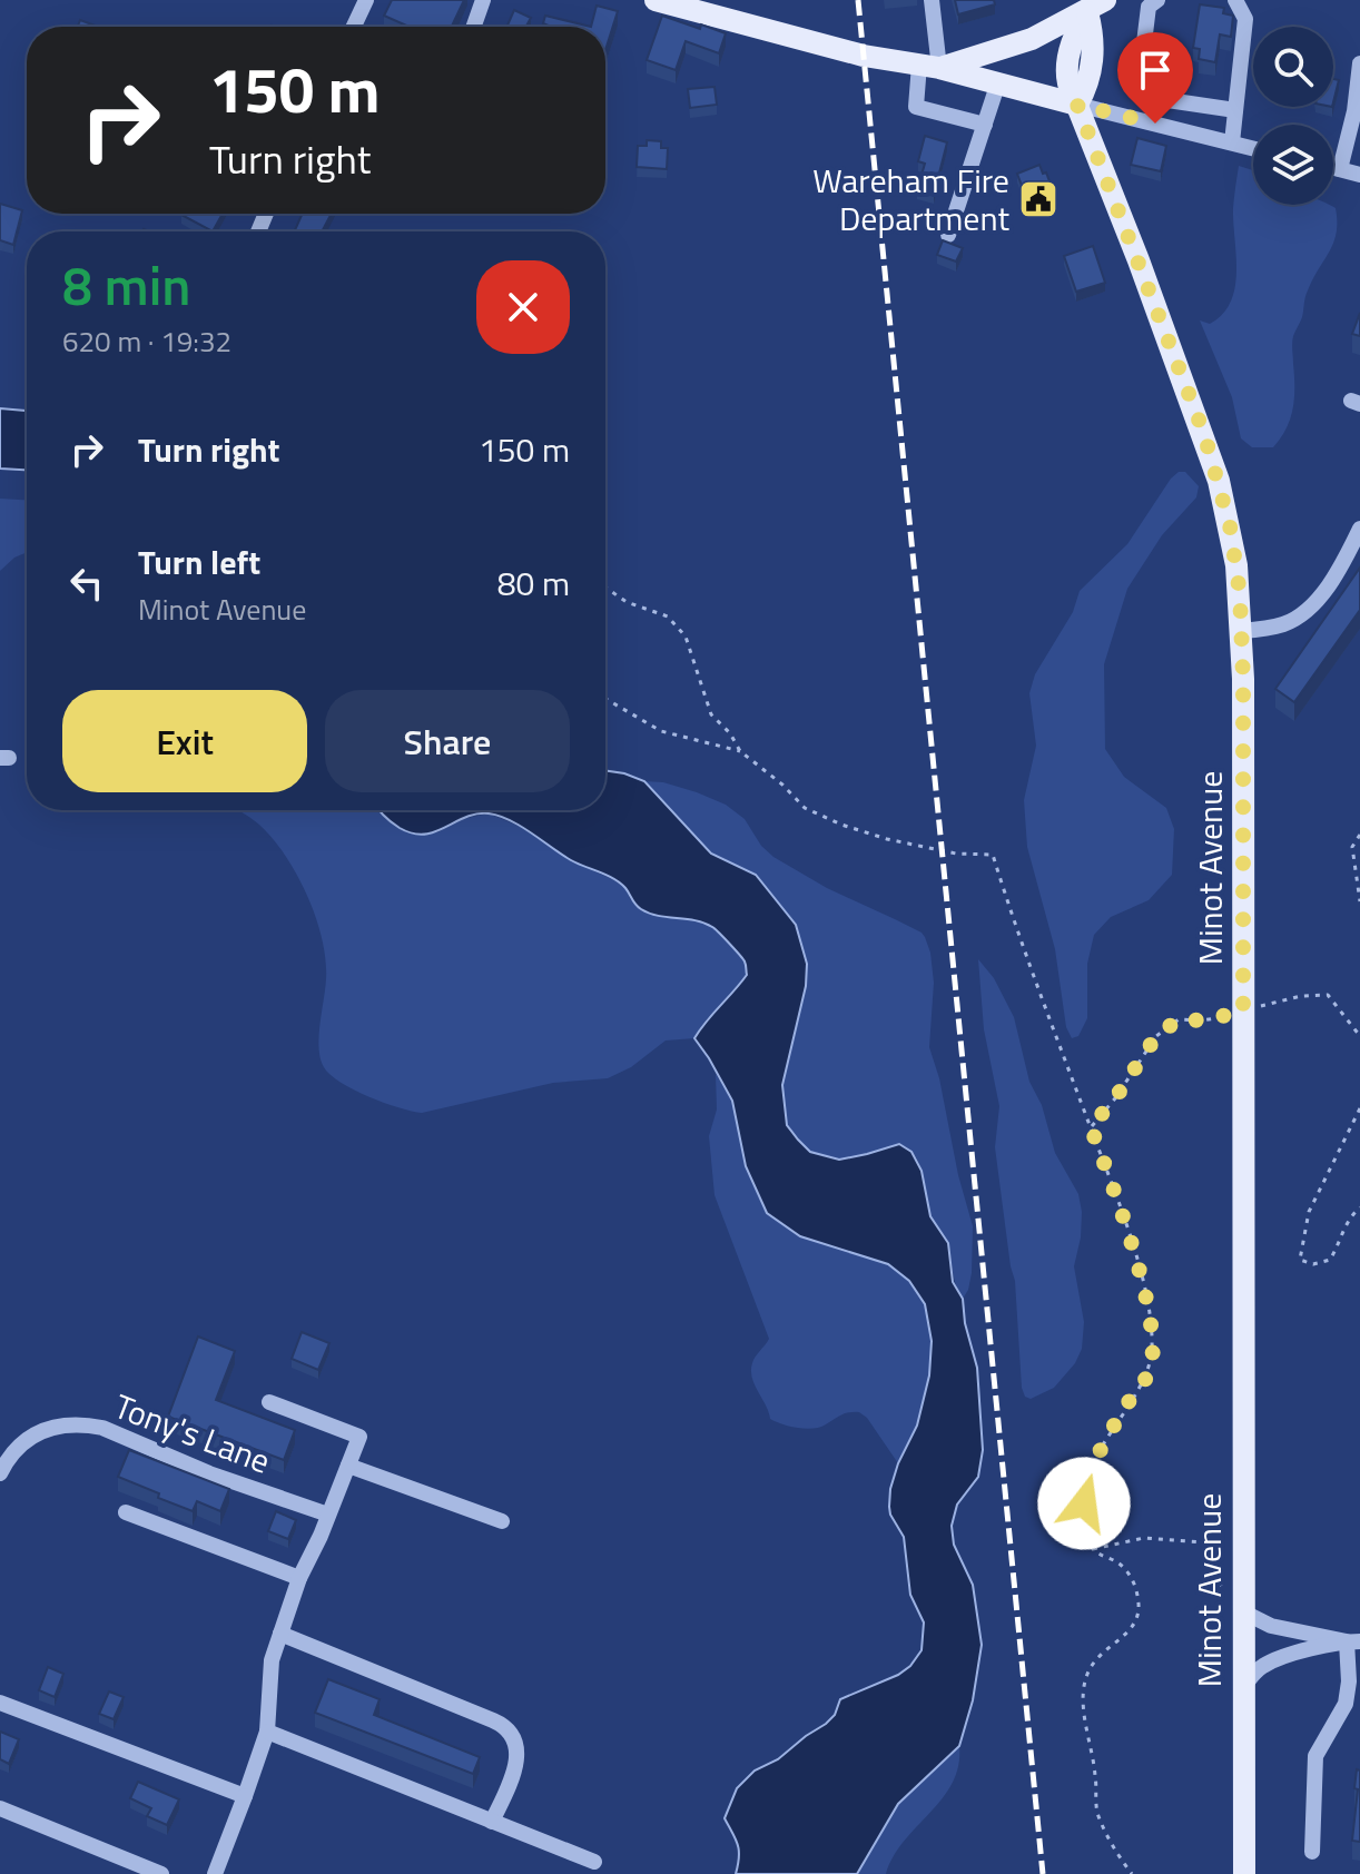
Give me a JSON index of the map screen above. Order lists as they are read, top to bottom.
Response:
{
  "streets": {
    "main road": ["Minot Avenue"],
    "street": ["Tony's Lane"]
  },
  "places": {
    "public building": ["Wareham Fire Department"]
  },
  "page": {
    "turn": ["150 m", "Turn right"],
    "heading": ["8 min", "620 m · 19:32"],
    "list": [
      {
        "name": "Turn right",
        "value": "150 m"
      },
      {
        "name": "Turn left",
        "note": "Minot Avenue",
        "value": "80 m"
      }
    ],
    "buttons": ["Exit", "Share"]
  }
}
